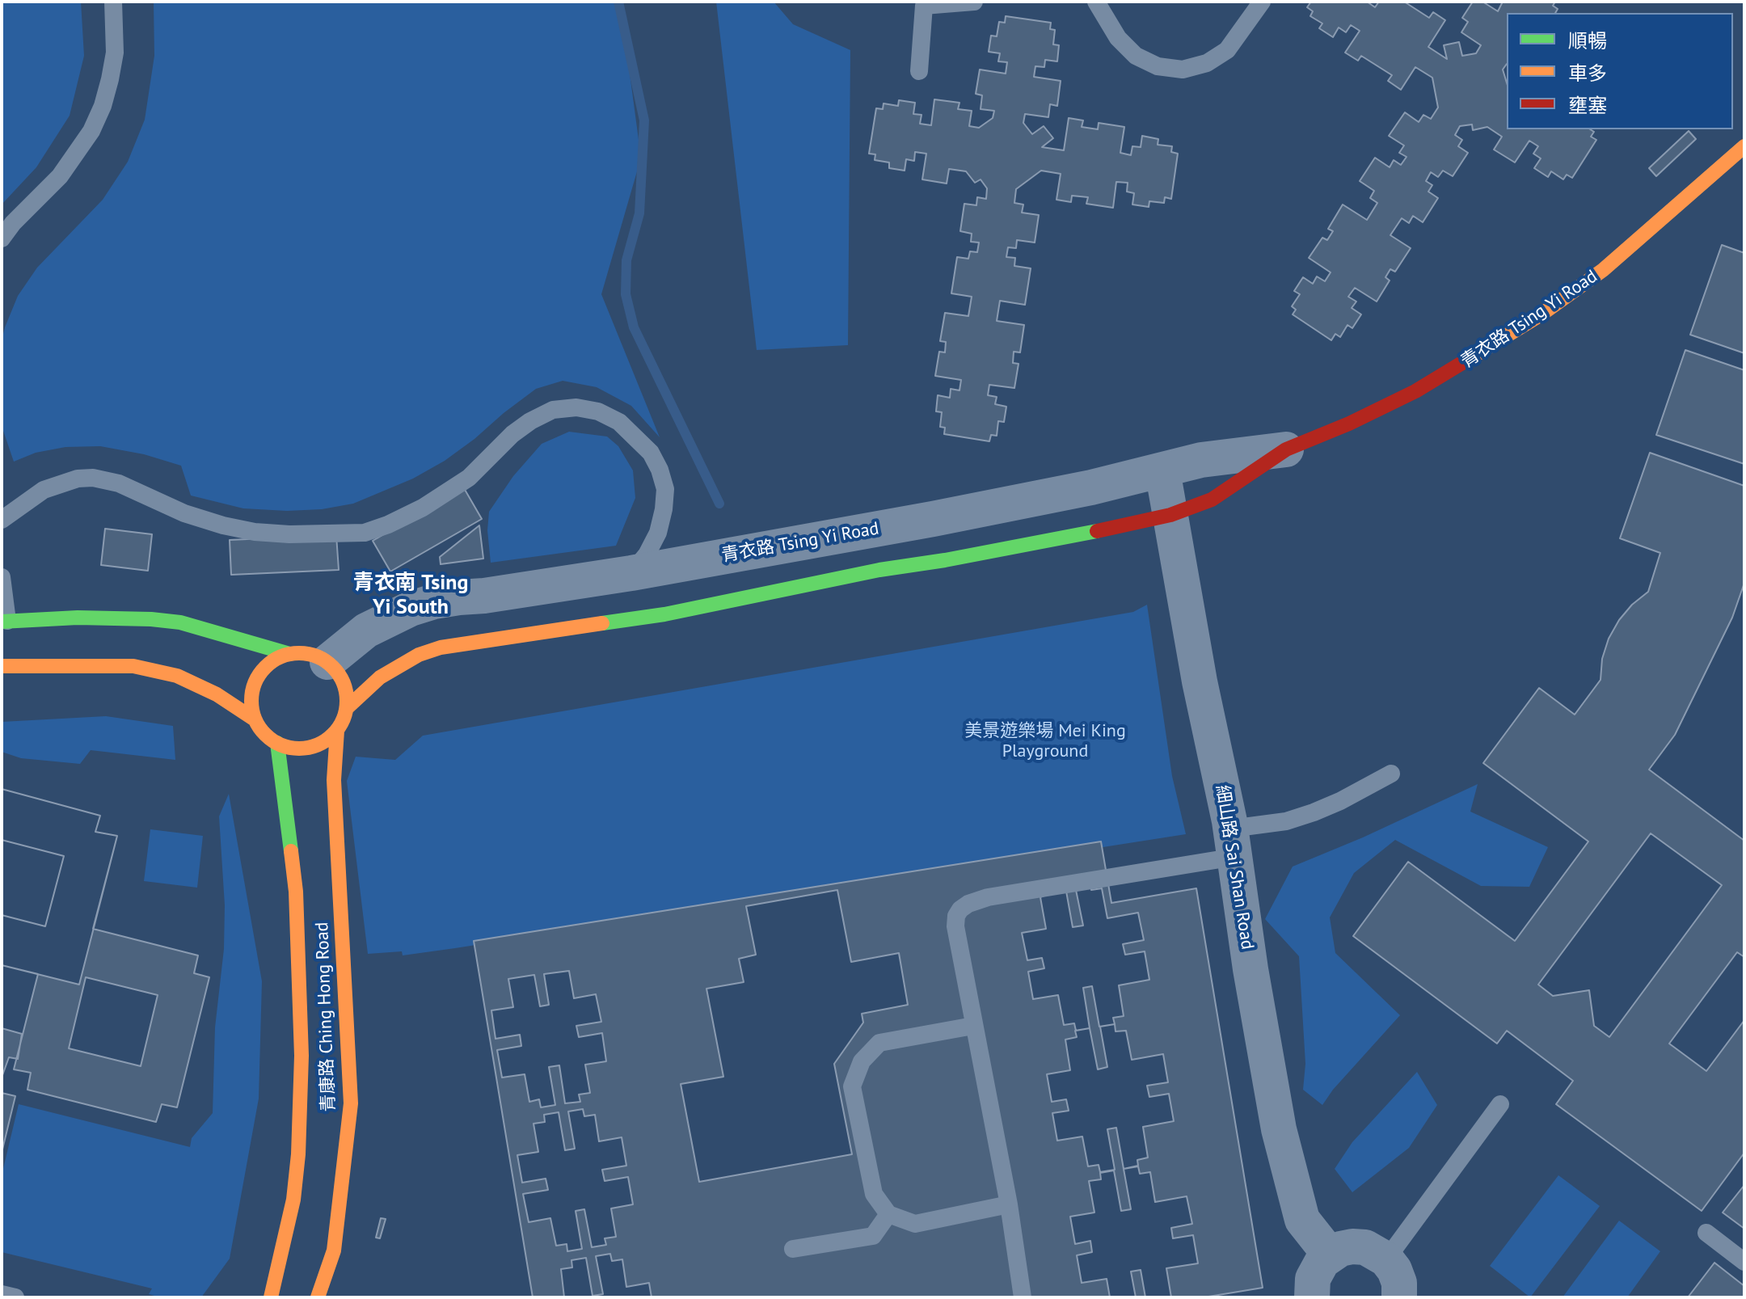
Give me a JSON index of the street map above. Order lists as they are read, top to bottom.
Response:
{
  "streets": {
    "main road": ["青衣路 Tsing Yi Road", "青康路 Ching Hong Road"],
    "street": ["細山路 Sai Shan Road"]
  },
  "crossings": [
    ["青衣路 Tsing Yi Road", "細山路 Sai Shan Road"],
    ["青衣路 Tsing Yi Road", "青康路 Ching Hong Road"]
  ],
  "districts": ["青衣南 Tsing Yi South"],
  "parks": ["美景遊樂場 Mei King Playground"],
  "legend": ["順暢", "車多", "壅塞"]
}
